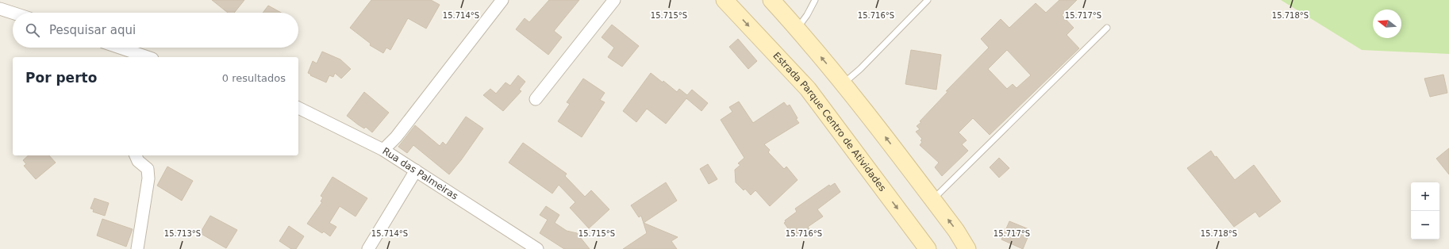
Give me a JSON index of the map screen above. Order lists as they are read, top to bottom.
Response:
{
  "streets": {
    "main road": ["Estrada Parque Centro de Atividades"],
    "street": ["Rua das Palmeiras"]
  },
  "north": "left",
  "page": {
    "search": "Pesquisar aqui",
    "heading": ["Por perto", "0 resultados"],
    "map_buttons": ["+", "−"]
  },
  "coordinates": [
    "15.714°S",
    "15.715°S",
    "15.716°S",
    "15.717°S",
    "15.718°S",
    "15.713°S"
  ]
}
